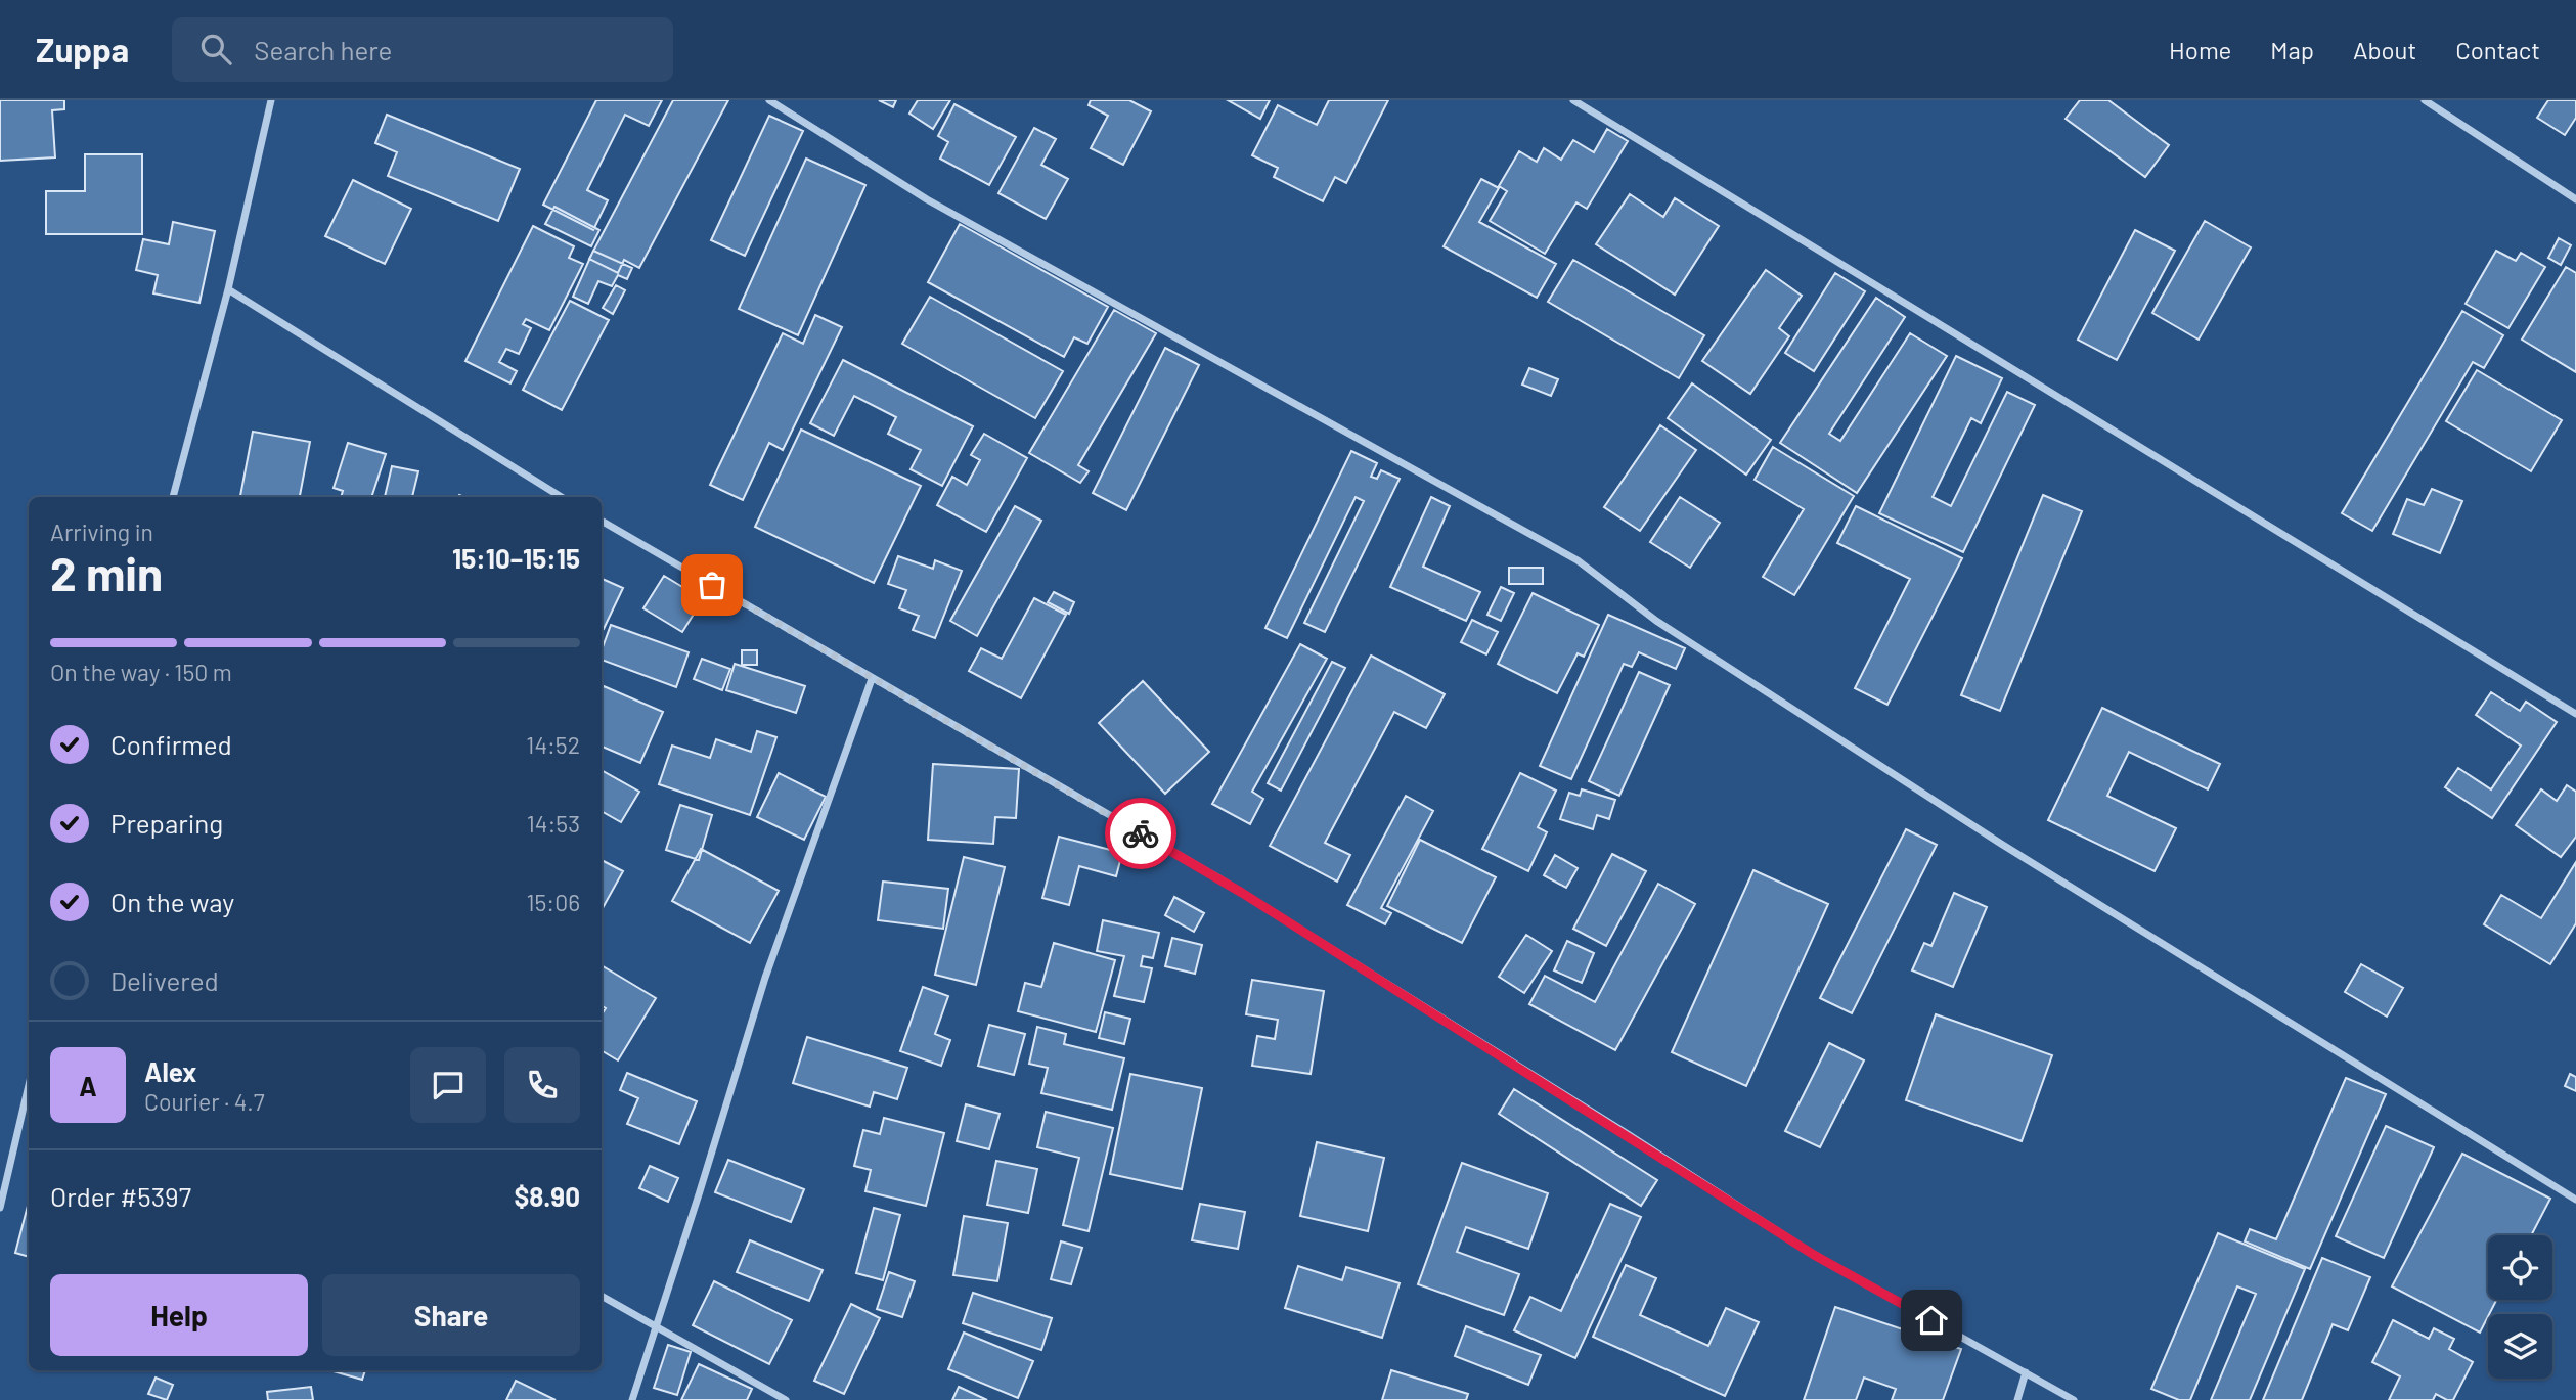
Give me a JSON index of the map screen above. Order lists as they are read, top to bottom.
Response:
{
  "page": {
    "header": "Zuppa",
    "search": "Search here",
    "nav": [
      "Home",
      "Map",
      "About",
      "Contact"
    ],
    "heading": ["2 min", "Arriving in", "15:10–15:15"],
    "panel": [
      "Alex",
      "Courier · 4.7",
      "Order #5397",
      "$8.90"
    ],
    "bar": "On the way · 150 m",
    "list": [
      ["Confirmed", "14:52"],
      ["Preparing", "14:53"],
      ["On the way", "15:06"],
      "Delivered"
    ],
    "round": "A",
    "buttons": ["Help", "Share"]
  }
}
